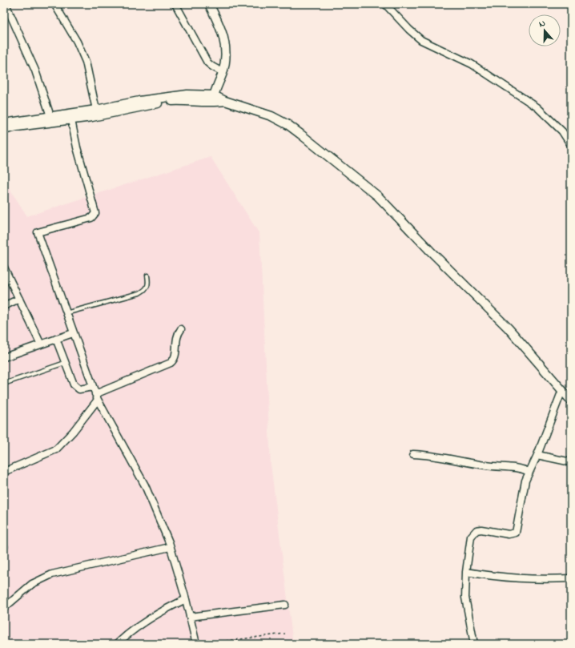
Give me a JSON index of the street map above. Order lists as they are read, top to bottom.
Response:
{
  "north": "top"
}
